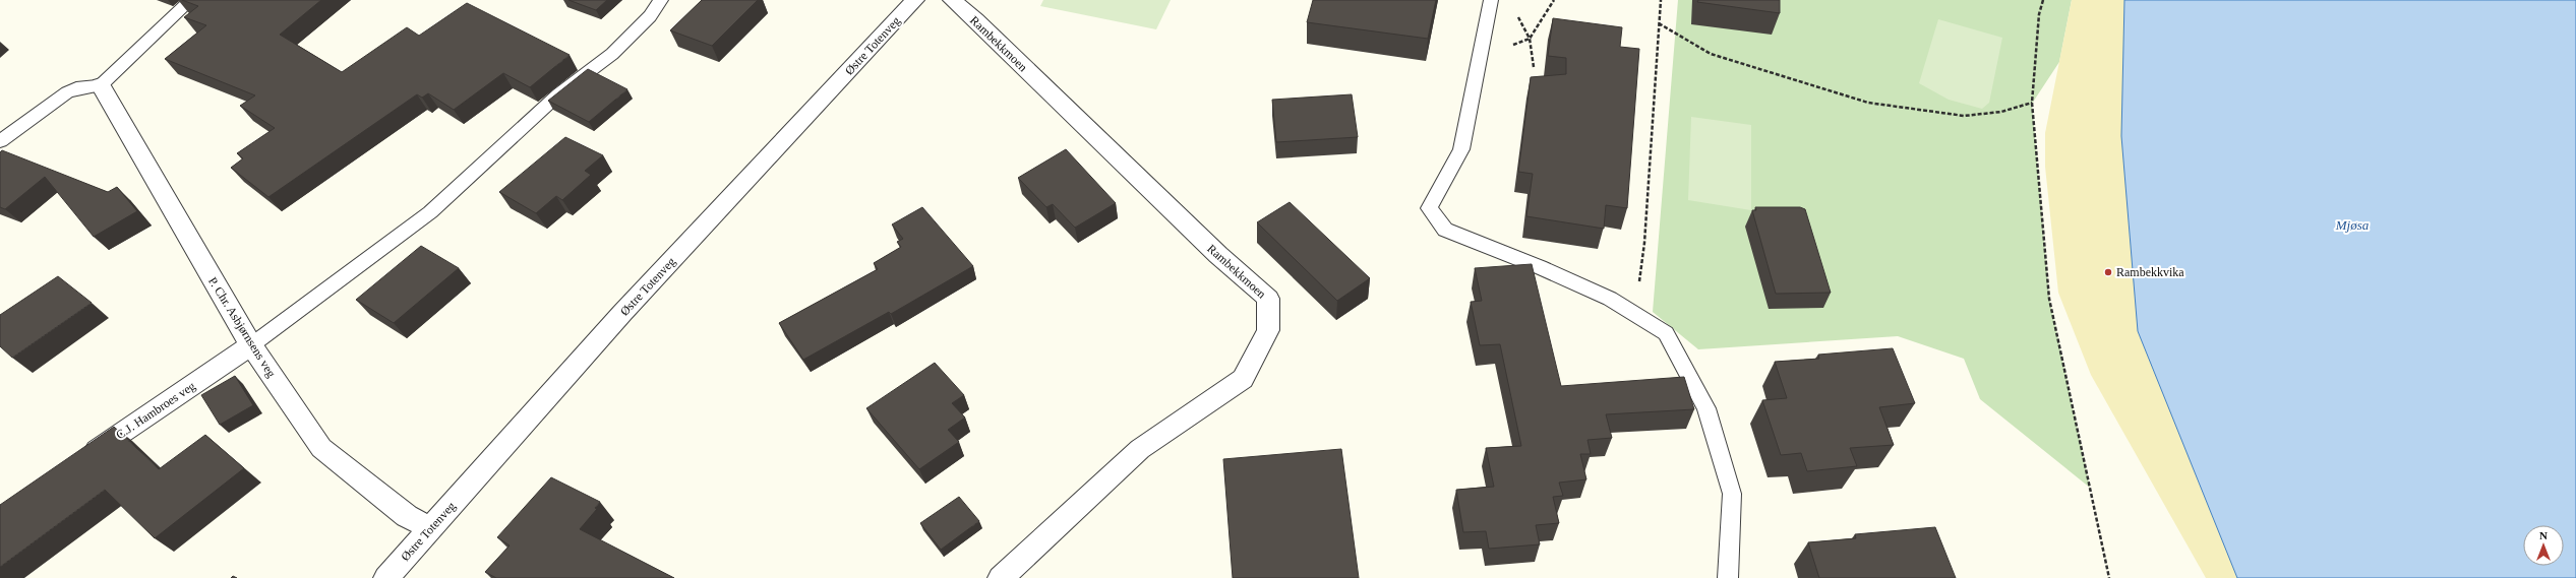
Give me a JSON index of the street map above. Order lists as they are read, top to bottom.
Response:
{
  "streets": {
    "street": [
      "Rambekkmoen",
      "Østre Totenveg",
      "P. Chr. Asbjørnsens veg",
      "C.J. Hambroes veg"
    ]
  },
  "crossings": [
    ["Østre Totenveg", "P. Chr. Asbjørnsens veg"],
    ["P. Chr. Asbjørnsens veg", "C.J. Hambroes veg"]
  ],
  "water": ["Mjøsa"],
  "places": ["Rambekkvika"],
  "north": "top"
}
